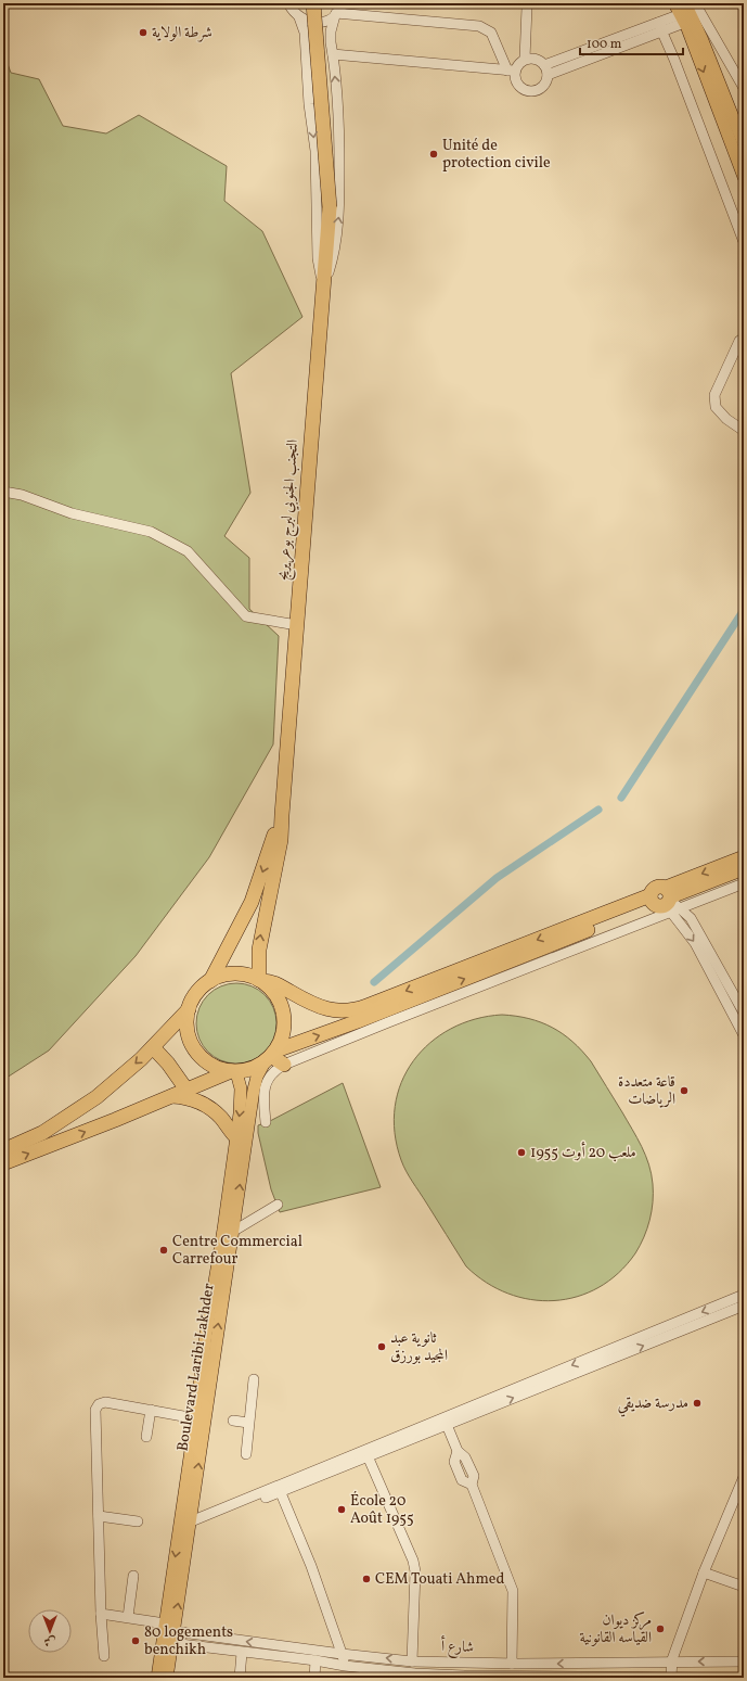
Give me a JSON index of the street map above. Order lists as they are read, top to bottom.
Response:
{
  "streets": {
    "highway": ["التجنب الجنوبي لبرج بوعريريج"],
    "main road": ["Boulevard Laribi Lakhder"],
    "street": ["شارع أ"]
  },
  "crossings": [
    ["التجنب الجنوبي لبرج بوعريريج", "Boulevard Laribi Lakhder"],
    ["Boulevard Laribi Lakhder", "شارع أ"]
  ],
  "places": [
    "شرطة الولاية",
    "Unité de protection civile",
    "قاعة متعددة الرياضات",
    "ملعب 20 أوت 1955",
    "Centre Commercial Carrefour",
    "ثانوية عبد المجيد بورزق",
    "مدرسة ضديقي",
    "École 20 Août 1955",
    "CEM Touati Ahmed",
    "مركز ديوان القياسه القانونية",
    "80 logements benchikh"
  ],
  "scale_bar": "100 m",
  "north": "bottom"
}
